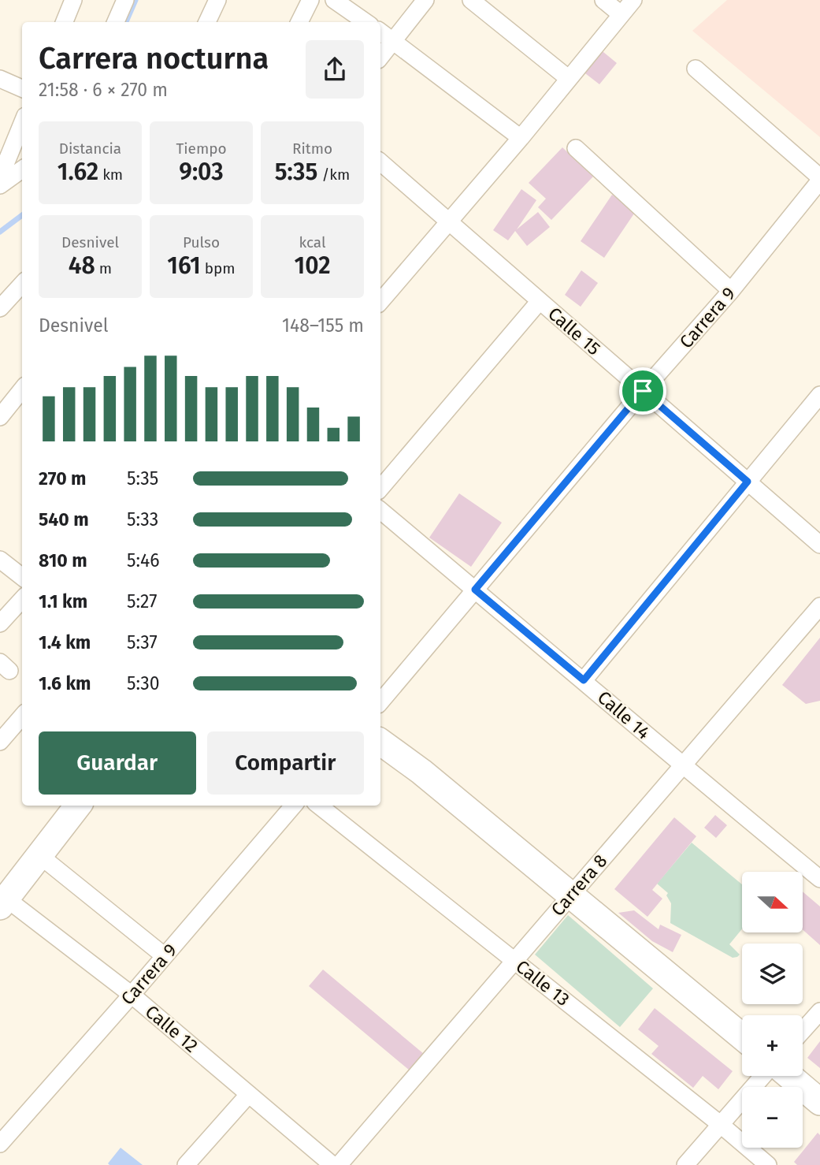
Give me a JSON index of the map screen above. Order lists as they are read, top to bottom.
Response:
{
  "streets": {
    "street": [
      "Carrera 9",
      "Calle 15",
      "Calle 14",
      "Carrera 8",
      "Calle 13",
      "Calle 12"
    ]
  },
  "crossings": [
    ["Carrera 9", "Calle 15"],
    ["Carrera 9", "Calle 14"],
    ["Carrera 9", "Calle 12"],
    ["Calle 14", "Carrera 8"],
    ["Carrera 8", "Calle 13"]
  ],
  "north": "right",
  "page": {
    "heading": ["Carrera nocturna", "21:58 · 6 × 270 m"],
    "stats": [
      ["Distancia", "1.62 km"],
      ["Tiempo", "9:03"],
      ["Ritmo", "5:35 /km"],
      ["Desnivel", "48 m"],
      ["Pulso", "161 bpm"],
      ["kcal", "102"]
    ],
    "chart": ["Desnivel", "148–155 m"],
    "list": [
      {
        "name": "270 m",
        "note": "5:35"
      },
      {
        "name": "540 m",
        "note": "5:33"
      },
      {
        "name": "810 m",
        "note": "5:46"
      },
      {
        "name": "1.1 km",
        "note": "5:27"
      },
      {
        "name": "1.4 km",
        "note": "5:37"
      },
      {
        "name": "1.6 km",
        "note": "5:30"
      }
    ],
    "buttons": ["Guardar", "Compartir"],
    "map_buttons": ["+", "−"]
  }
}
